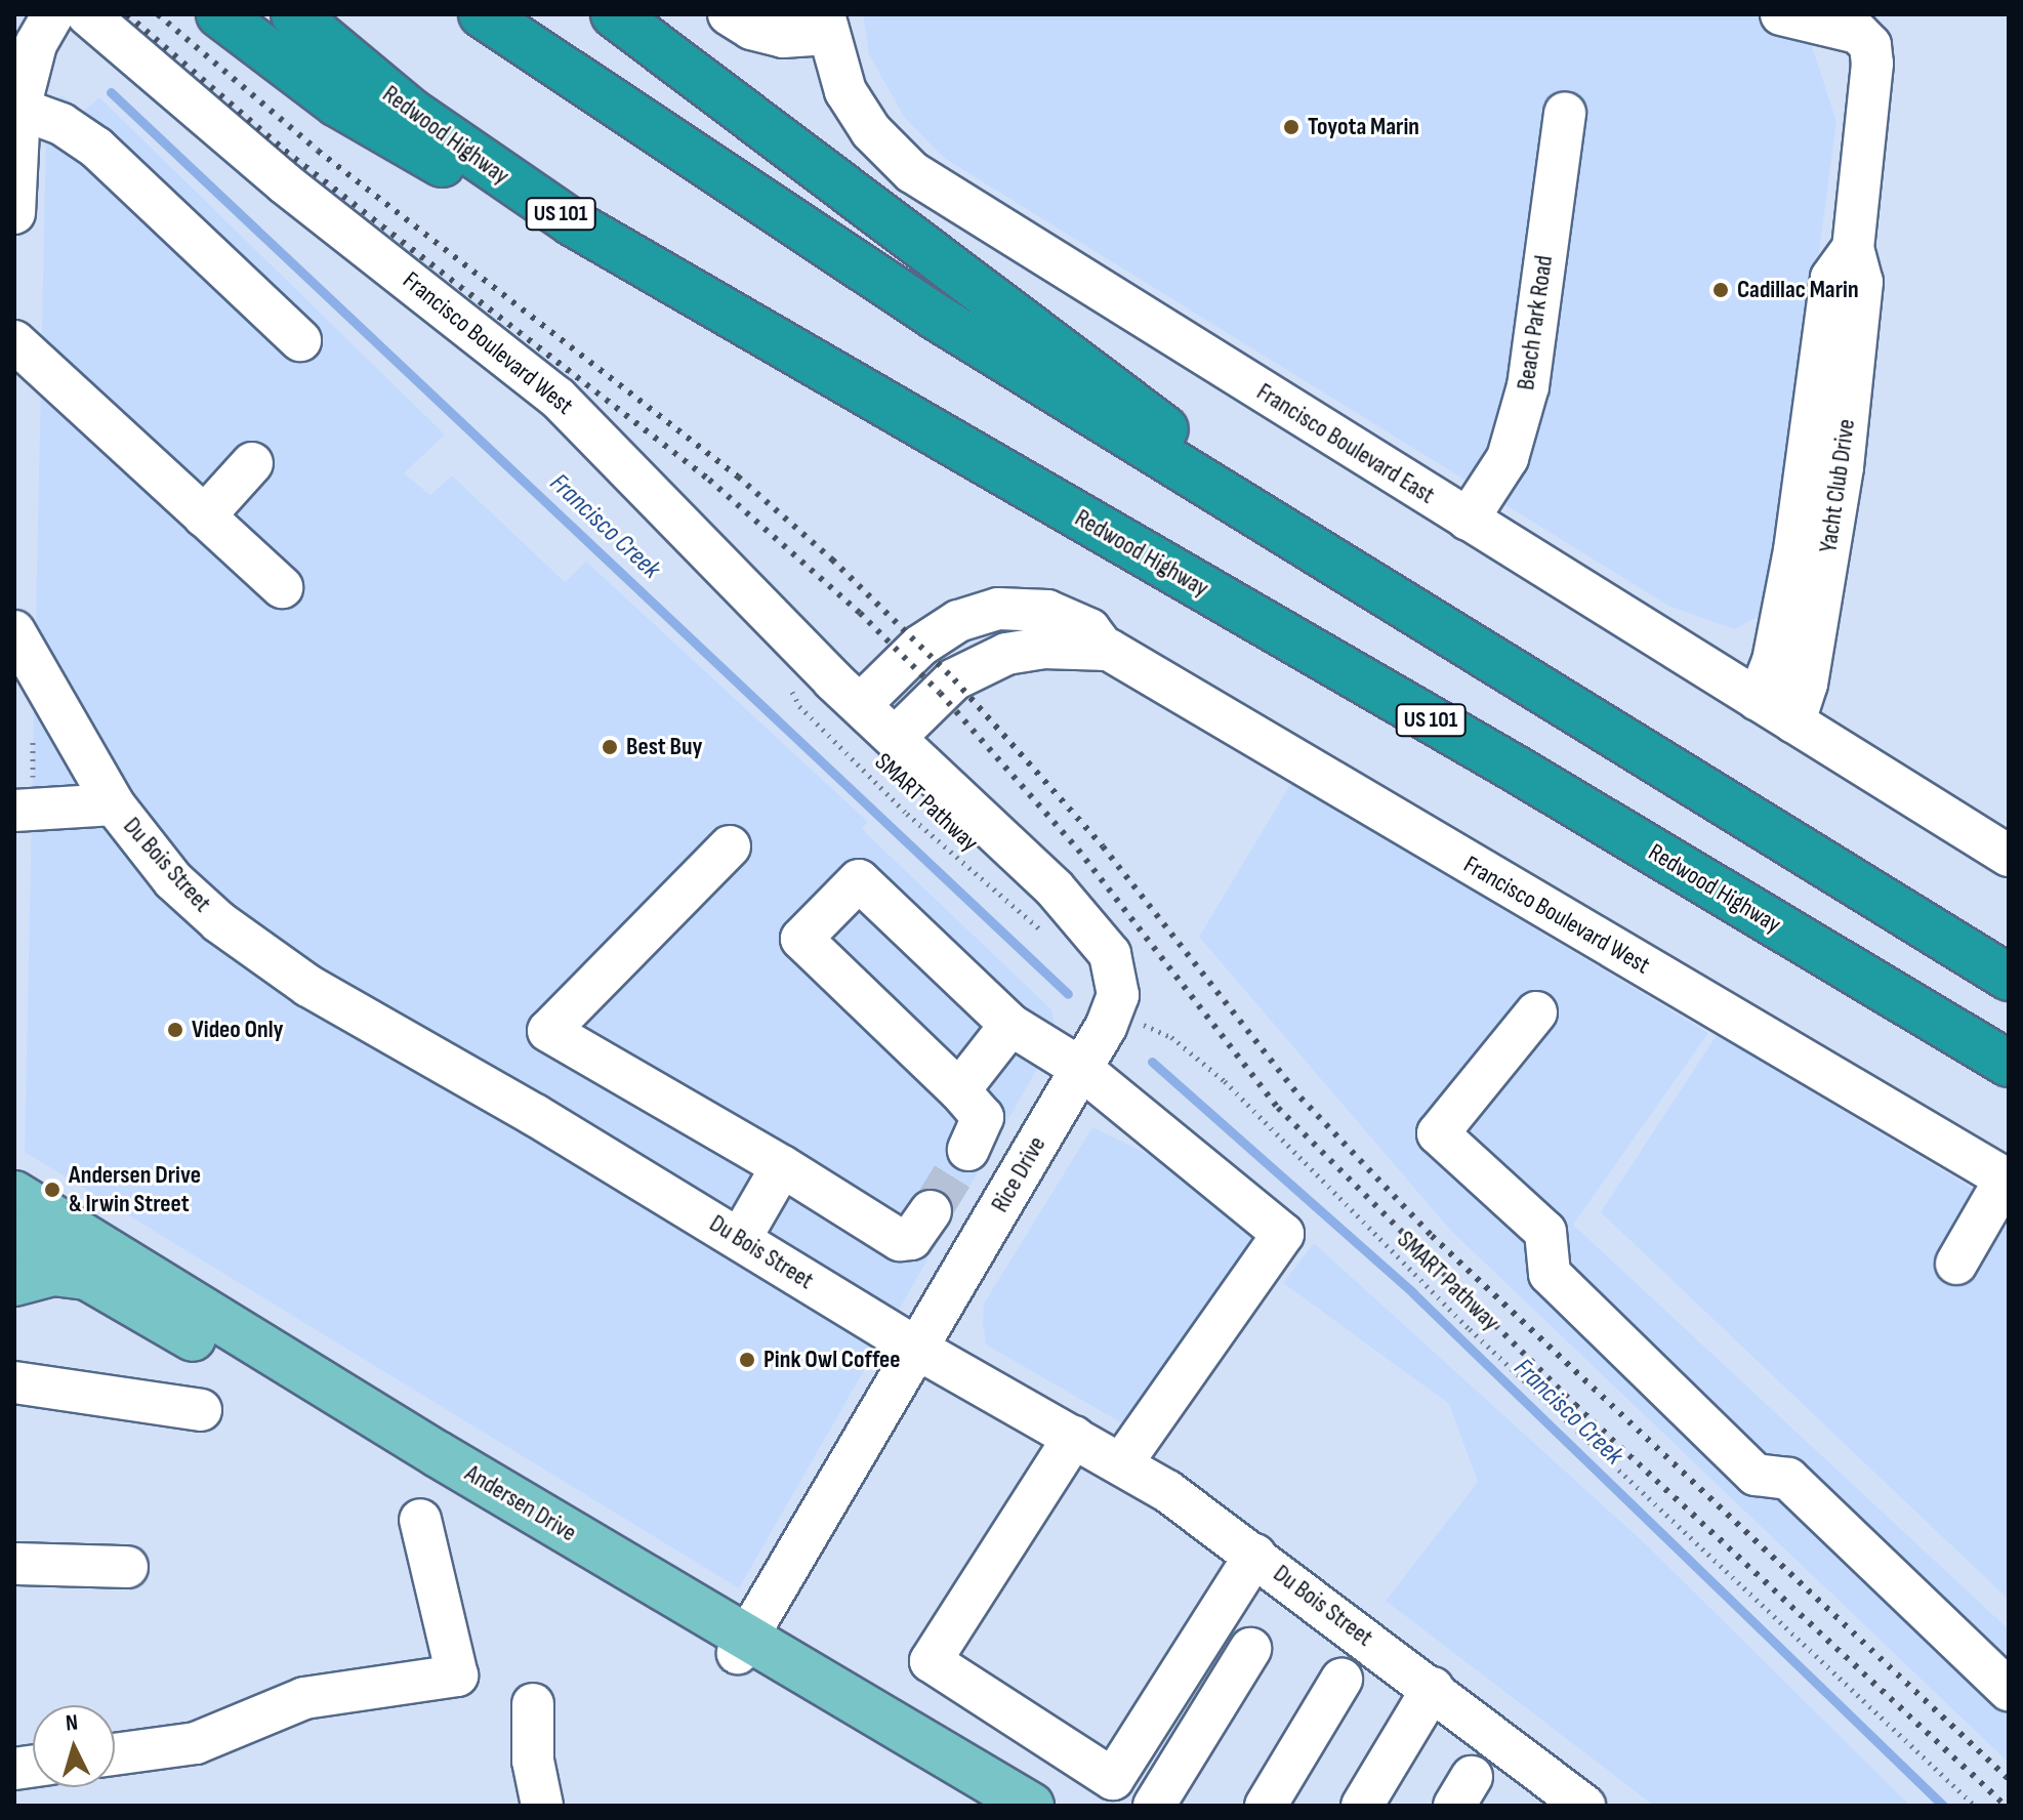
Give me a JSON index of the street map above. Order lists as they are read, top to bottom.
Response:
{
  "streets": {
    "highway": ["Redwood Highway", "US 101"],
    "main road": ["Andersen Drive"],
    "street": [
      "Beach Park Road",
      "Francisco Boulevard West",
      "Francisco Boulevard East",
      "Yacht Club Drive",
      "Du Bois Street",
      "Rice Drive"
    ],
    "path": ["SMART Pathway"]
  },
  "crossings": [
    ["Beach Park Road", "Francisco Boulevard East"],
    ["Francisco Boulevard West", "Rice Drive"],
    ["Francisco Boulevard East", "Yacht Club Drive"],
    ["Du Bois Street", "Rice Drive"],
    ["Rice Drive", "Andersen Drive"]
  ],
  "water": ["Francisco Creek"],
  "places": [
    "Toyota Marin",
    "Cadillac Marin",
    "Best Buy",
    "Video Only",
    "Andersen Drive & Irwin Street",
    "Pink Owl Coffee"
  ],
  "north": "top"
}
